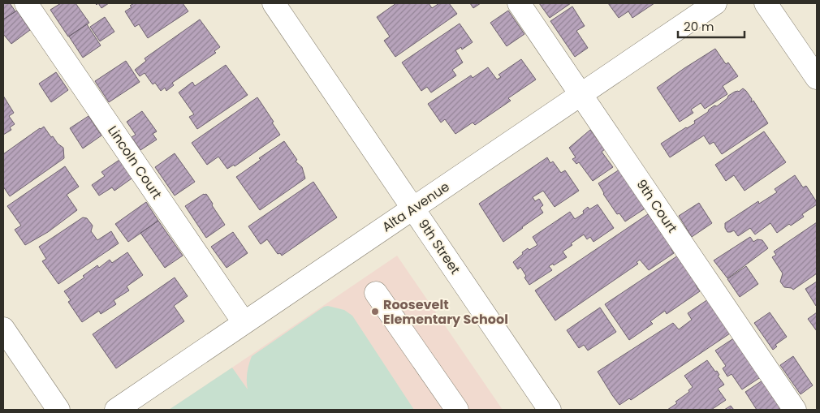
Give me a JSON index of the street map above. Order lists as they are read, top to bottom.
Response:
{
  "streets": {
    "street": [
      "Lincoln Court",
      "9th Court",
      "Alta Avenue",
      "9th Street"
    ]
  },
  "crossings": [
    ["Lincoln Court", "Alta Avenue"],
    ["9th Court", "Alta Avenue"],
    ["Alta Avenue", "9th Street"]
  ],
  "places": ["Roosevelt Elementary School"],
  "scale_bar": "20 m"
}
